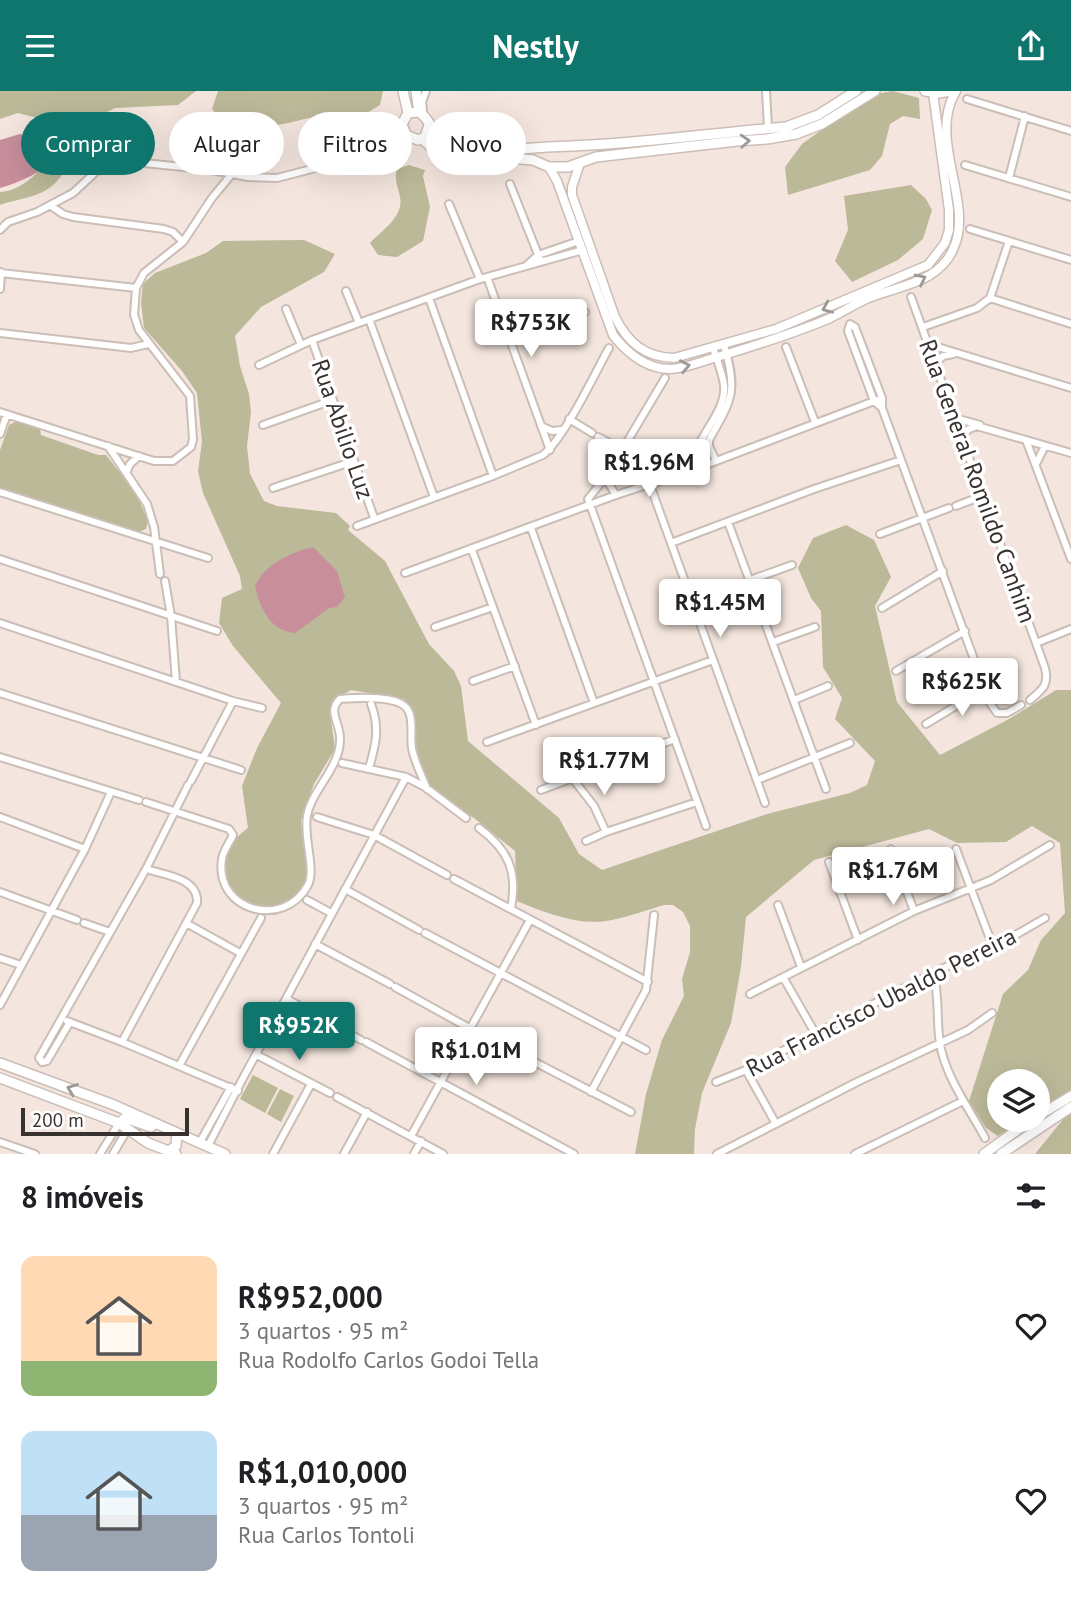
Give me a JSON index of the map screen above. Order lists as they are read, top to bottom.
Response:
{
  "streets": {
    "street": ["Rua Abilio Luz", "Rua General Romildo Canhim", "Rua Francisco Ubaldo Pereira"]
  },
  "scale_bar": "200 m",
  "page": {
    "header": "Nestly",
    "chip": [
      "Comprar",
      "Alugar",
      "Filtros",
      "Novo"
    ],
    "price": [
      "R$753K",
      "R$1.96M",
      "R$1.45M",
      "R$625K",
      "R$1.77M",
      "R$1.76M",
      "R$952K",
      "R$1.01M"
    ],
    "scale": "200 m",
    "heading": "8 imóveis",
    "list": [
      {
        "name": "R$952,000",
        "note": "3 quartos · 95 m² · Rua Rodolfo Carlos Godoi Tella"
      },
      {
        "name": "R$1,010,000",
        "note": "3 quartos · 95 m² · Rua Carlos Tontoli"
      }
    ]
  }
}
